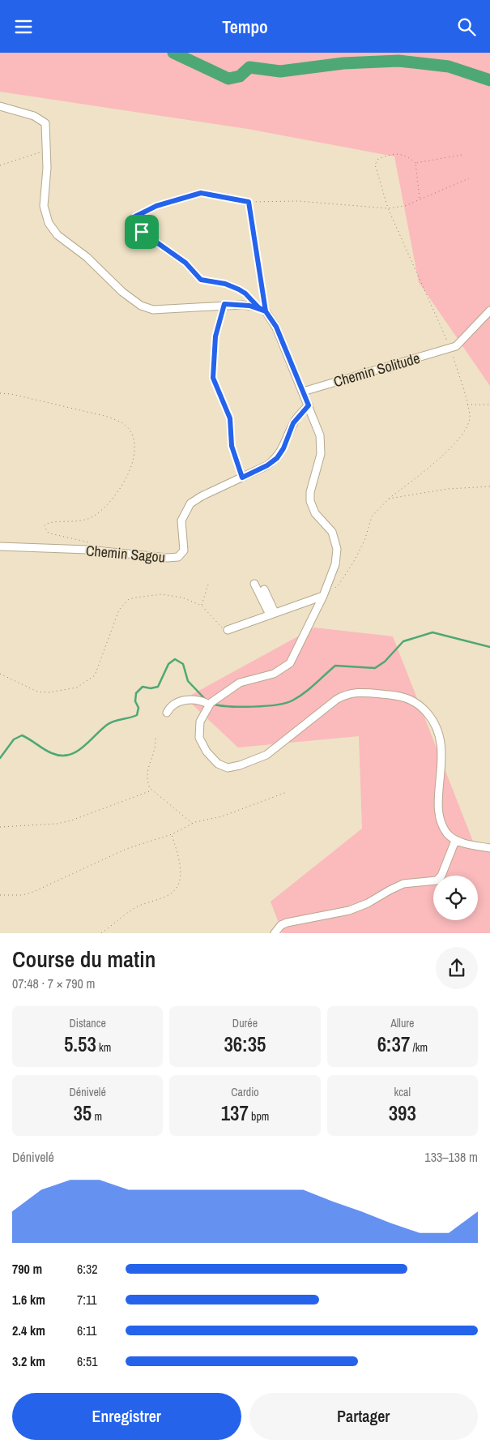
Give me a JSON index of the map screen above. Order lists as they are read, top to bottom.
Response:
{
  "streets": {
    "street": ["Chemin Solitude", "Chemin Sagou"]
  },
  "page": {
    "header": "Tempo",
    "heading": ["Course du matin", "07:48 · 7 × 790 m"],
    "stats": [
      ["Distance", "5.53 km"],
      ["Durée", "36:35"],
      ["Allure", "6:37 /km"],
      ["Dénivelé", "35 m"],
      ["Cardio", "137 bpm"],
      ["kcal", "393"]
    ],
    "chart": ["Dénivelé", "133–138 m"],
    "list": [
      {
        "name": "790 m",
        "note": "6:32"
      },
      {
        "name": "1.6 km",
        "note": "7:11"
      },
      {
        "name": "2.4 km",
        "note": "6:11"
      },
      {
        "name": "3.2 km",
        "note": "6:51"
      }
    ],
    "buttons": ["Enregistrer", "Partager"]
  }
}
